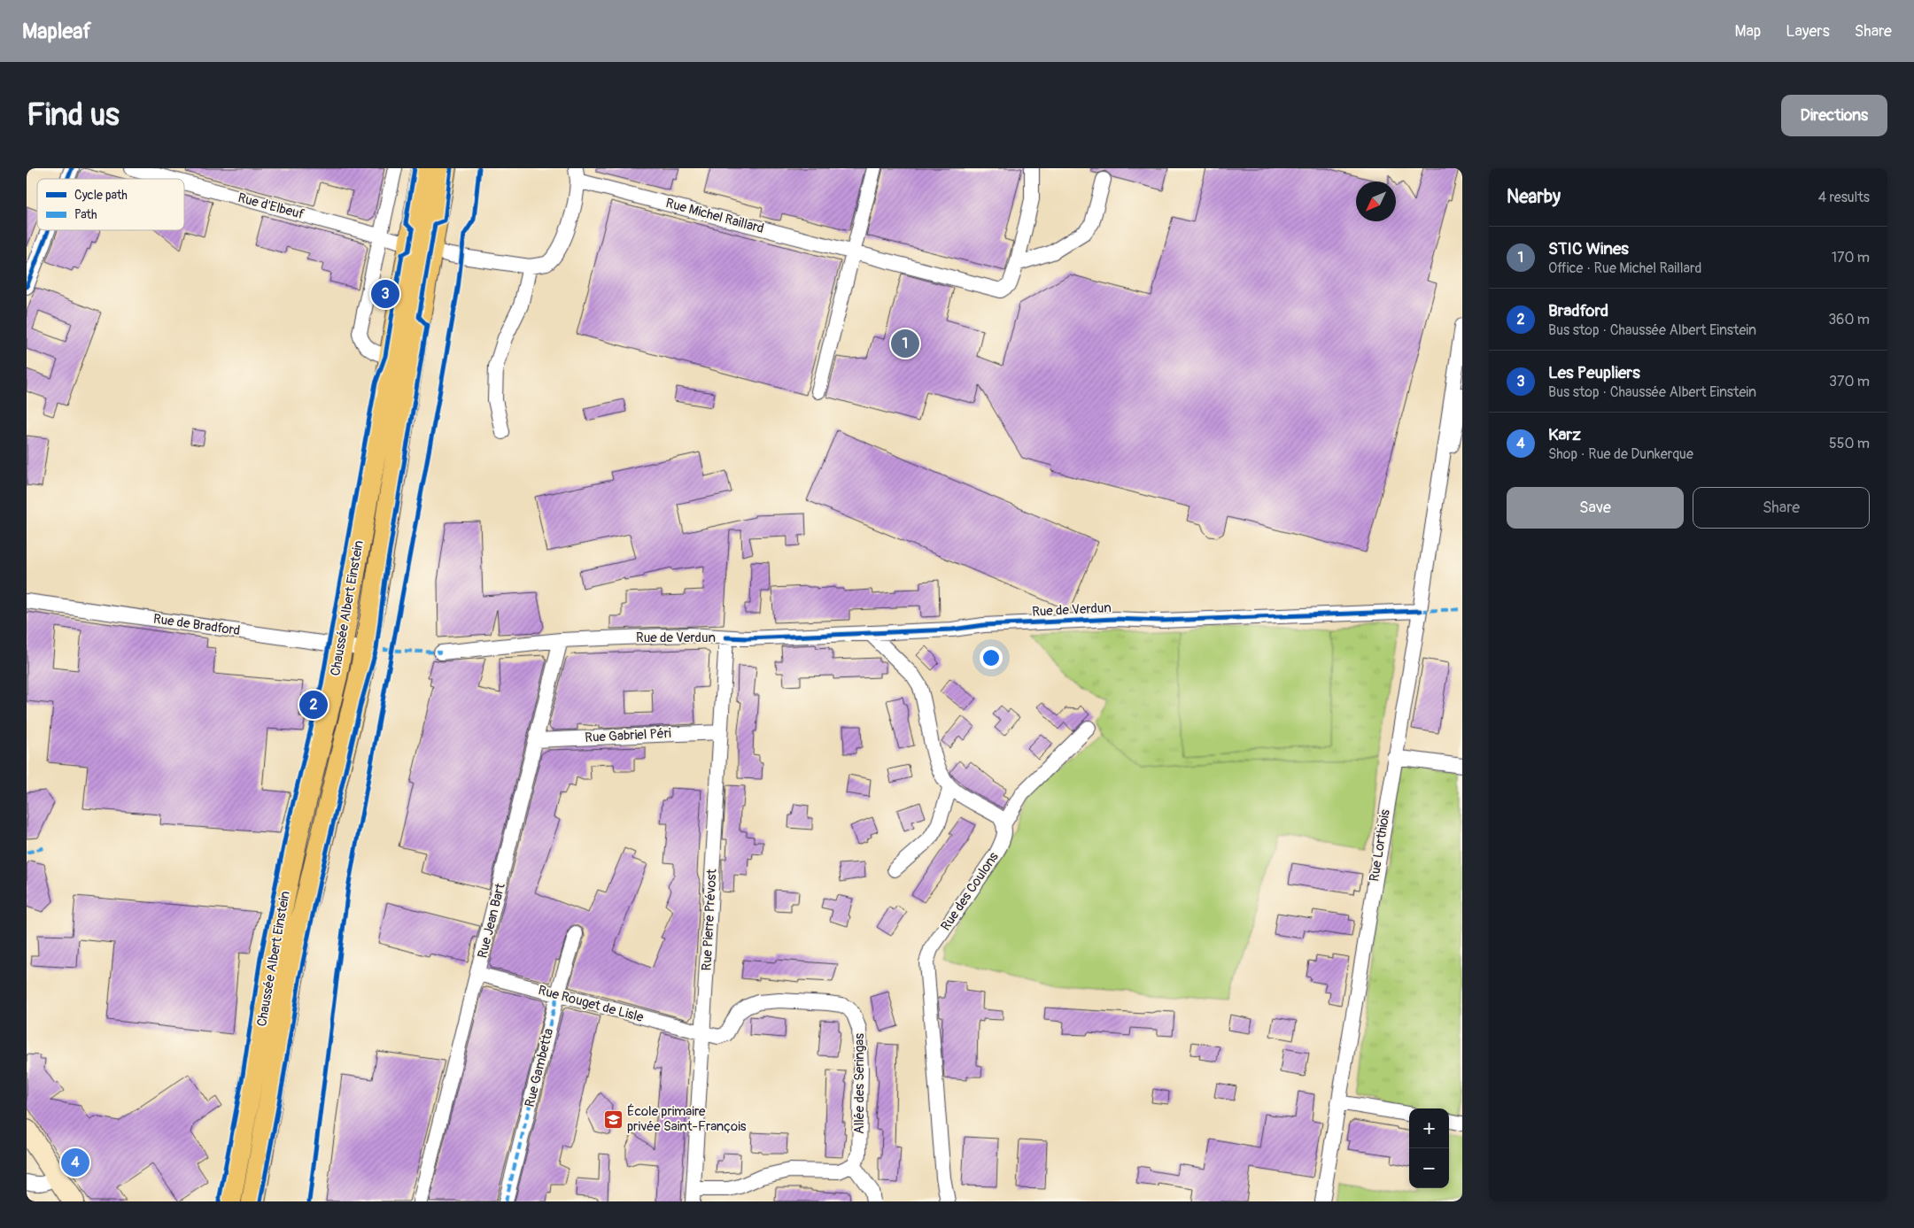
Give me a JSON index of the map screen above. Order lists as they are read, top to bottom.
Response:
{
  "streets": {
    "main road": ["Chaussée Albert Einstein"],
    "street": [
      "Rue d'Elbeuf",
      "Rue Michel Raillard",
      "Rue de Verdun",
      "Rue de Bradford",
      "Rue Gabriel Péri",
      "Rue Lorthiois",
      "Rue des Coulons",
      "Rue Pierre Prévost",
      "Rue Jean Bart",
      "Rue Rouget de Lisle",
      "Rue Gambetta",
      "Allée des Seringas"
    ]
  },
  "crossings": [
    ["Rue d'Elbeuf", "Rue Michel Raillard"],
    ["Rue d'Elbeuf", "Chaussée Albert Einstein"],
    ["Rue Michel Raillard", "Chaussée Albert Einstein"],
    ["Chaussée Albert Einstein", "Rue de Bradford"],
    ["Rue de Verdun", "Rue Lorthiois"],
    ["Rue de Verdun", "Rue Pierre Prévost"],
    ["Rue de Verdun", "Rue Jean Bart"],
    ["Rue Gabriel Péri", "Rue Pierre Prévost"],
    ["Rue Gabriel Péri", "Rue Jean Bart"],
    ["Rue Pierre Prévost", "Rue Rouget de Lisle"],
    ["Rue Pierre Prévost", "Allée des Seringas"],
    ["Rue Jean Bart", "Rue Rouget de Lisle"],
    ["Rue Rouget de Lisle", "Rue Gambetta"],
    ["Rue Rouget de Lisle", "Allée des Seringas"]
  ],
  "places": {
    "school or university": ["École primaire privée Saint-François"]
  },
  "legend": ["Cycle path", "Path"],
  "north": "bottom left",
  "page": {
    "header": "Mapleaf",
    "nav": ["Map", "Layers", "Share"],
    "buttons": [
      "Directions",
      ["Save", "Share"]
    ],
    "title": "Find us",
    "heading": ["Nearby", "4 results"],
    "list": [
      {
        "mark": "1",
        "name": "STIC Wines",
        "note": "Office · Rue Michel Raillard",
        "value": "170 m"
      },
      {
        "mark": "2",
        "name": "Bradford",
        "note": "Bus stop · Chaussée Albert Einstein",
        "value": "360 m"
      },
      {
        "mark": "3",
        "name": "Les Peupliers",
        "note": "Bus stop · Chaussée Albert Einstein",
        "value": "370 m"
      },
      {
        "mark": "4",
        "name": "Karz",
        "note": "Shop · Rue de Dunkerque",
        "value": "550 m"
      }
    ],
    "pins": [
      "3",
      "1",
      "2",
      "4"
    ],
    "map_buttons": ["+", "−"]
  }
}
